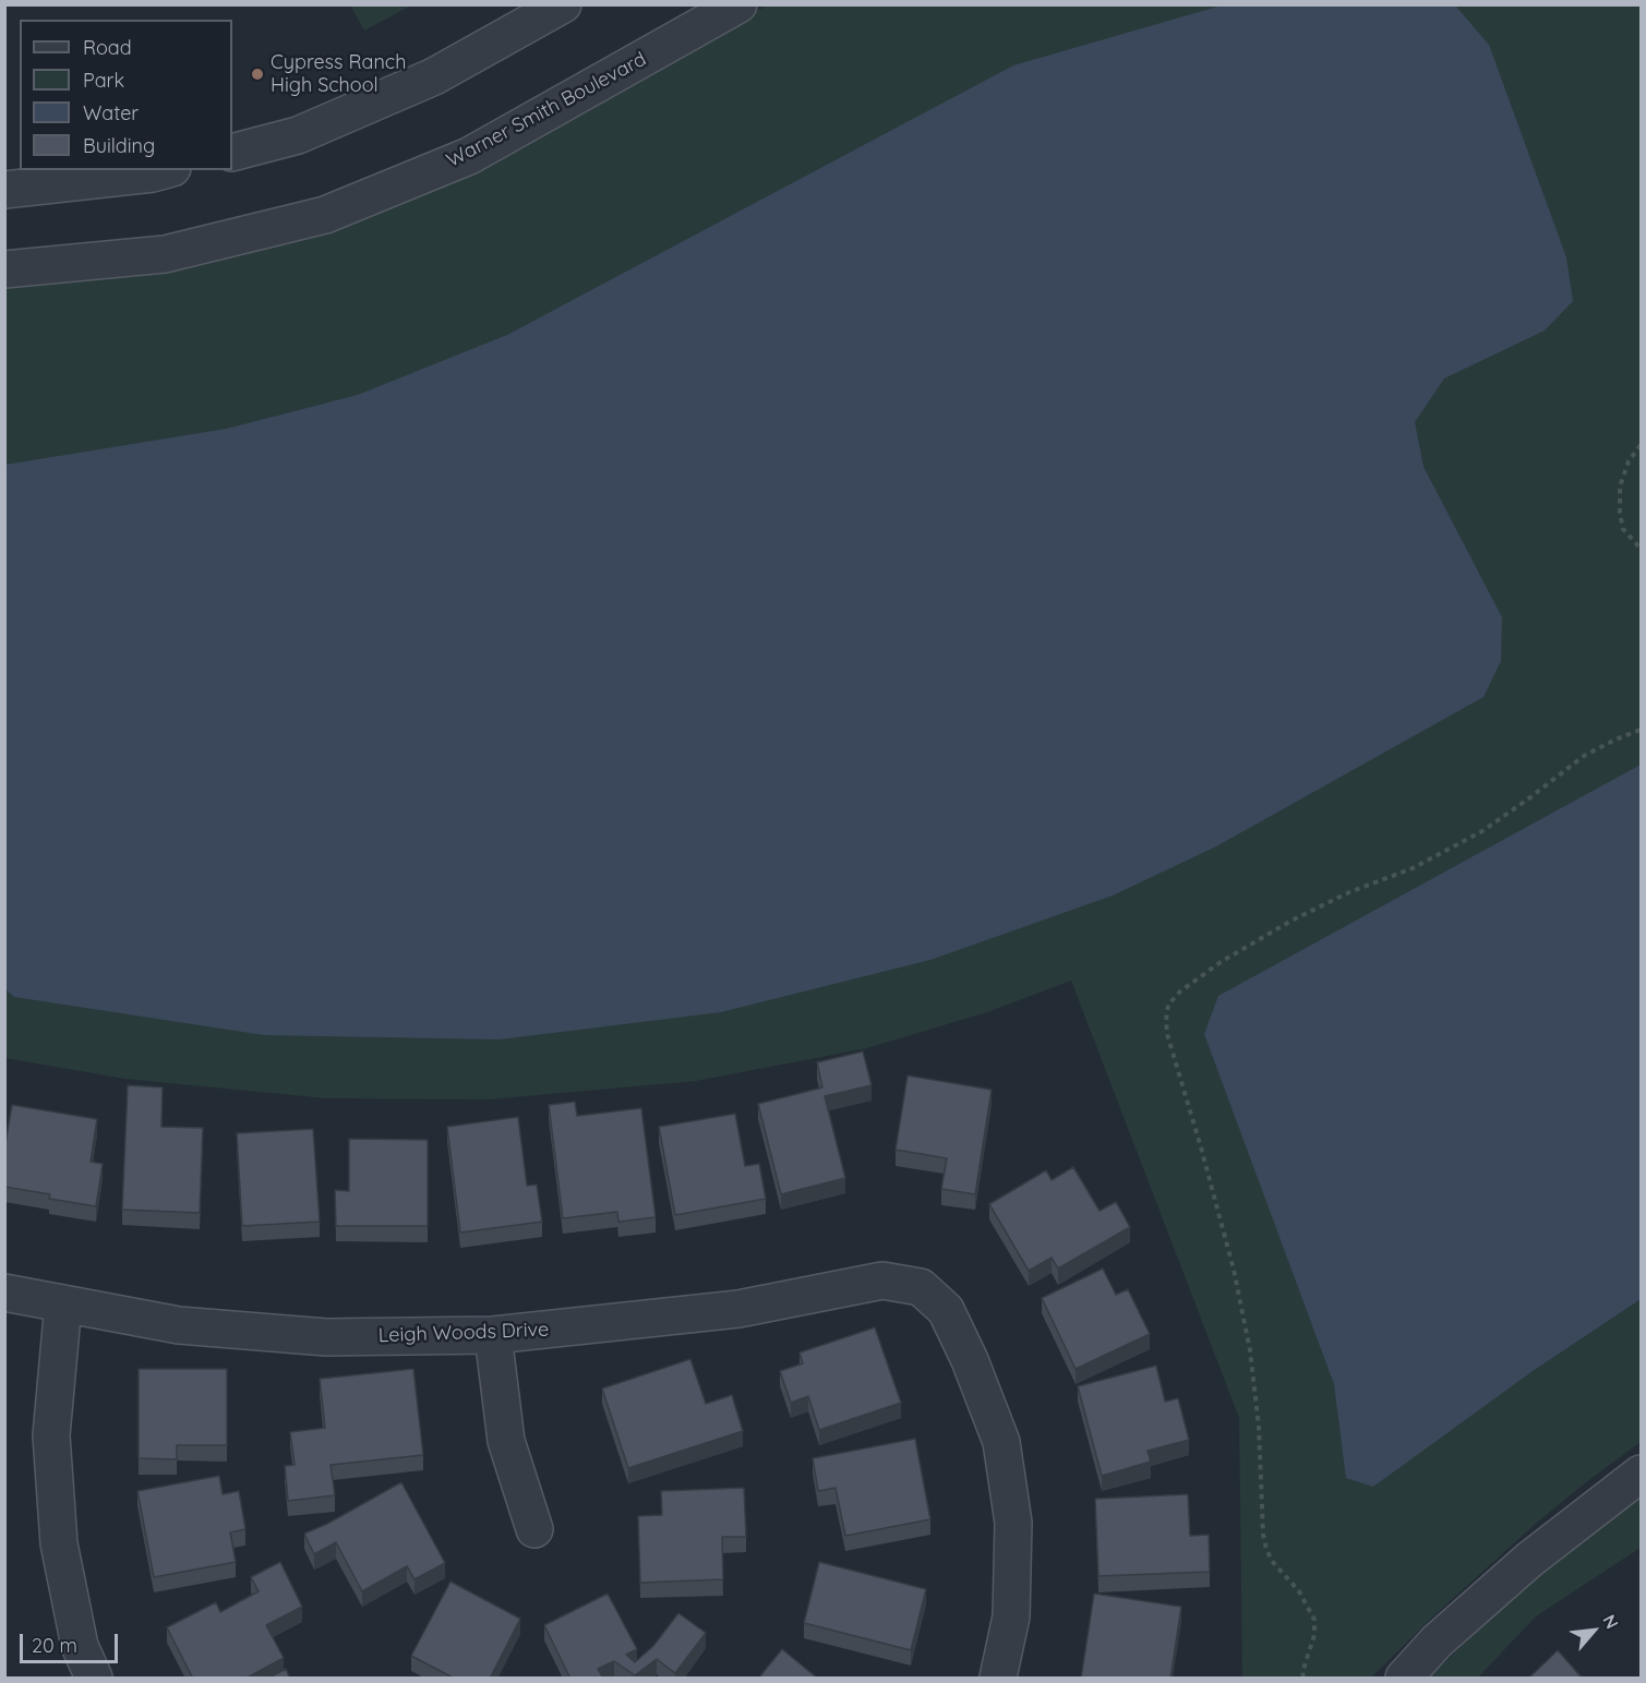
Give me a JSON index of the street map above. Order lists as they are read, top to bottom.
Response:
{
  "streets": {
    "street": ["Warner Smith Boulevard", "Leigh Woods Drive"]
  },
  "places": ["Cypress Ranch High School"],
  "legend": [
    "Road",
    "Park",
    "Water",
    "Building"
  ],
  "scale_bar": "20 m",
  "north": "top right"
}
